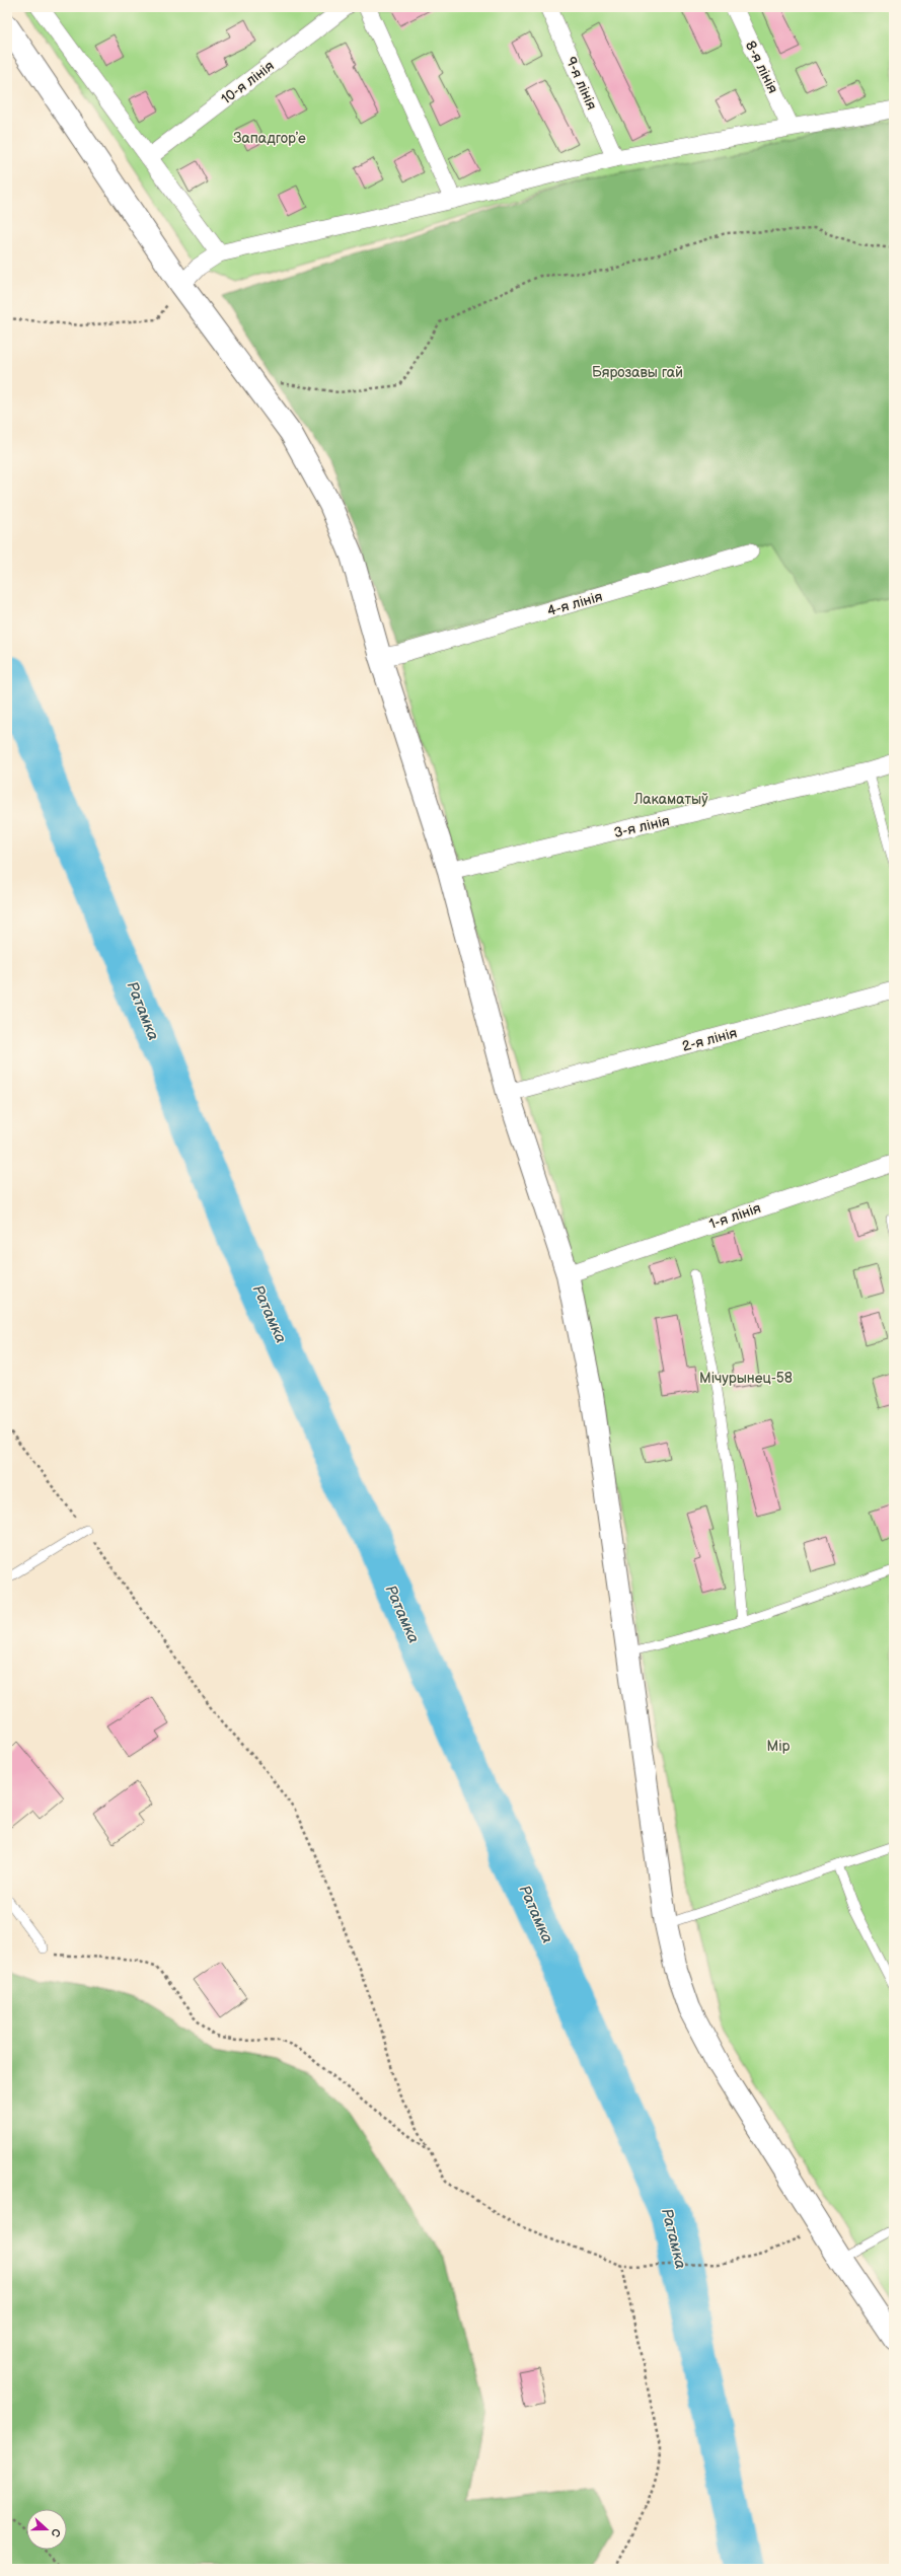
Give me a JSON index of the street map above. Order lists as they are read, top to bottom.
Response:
{
  "streets": {
    "street": [
      "8-я лінія",
      "10-я лінія",
      "9-я лінія",
      "4-я лінія",
      "3-я лінія",
      "2-я лінія",
      "1-я лінія"
    ]
  },
  "water": ["Ратамка"],
  "parks": [
    "Западгорʼе",
    "Бярозавы гай",
    "Лакаматыў",
    "Мічурынец-58",
    "Мір"
  ],
  "north": "right"
}
